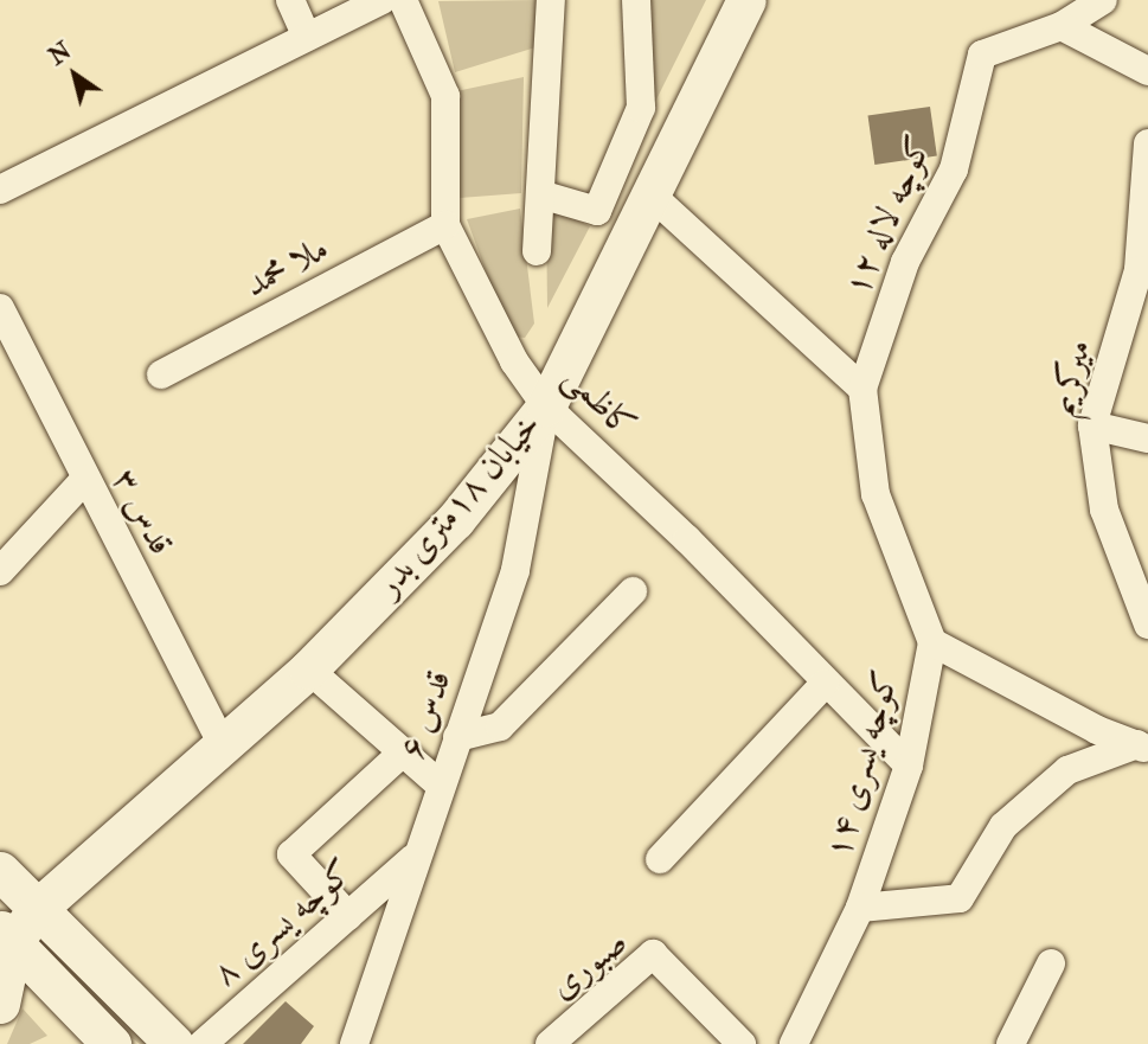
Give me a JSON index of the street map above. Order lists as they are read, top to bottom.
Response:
{
  "streets": {
    "street": [
      "کوچه لاله ۱۲",
      "ملا محمد",
      "میرکریم",
      "کاظمی",
      "خیابان ۱۸متری بدر",
      "قدس ۳",
      "قدس ۶",
      "کوچه یسری ۱۴",
      "کوچه یسری ۸",
      "صبوری"
    ]
  },
  "crossings": [
    ["کوچه لاله ۱۲", "کوچه یسری ۱۴"],
    ["ملا محمد", "کاظمی"],
    ["کاظمی", "خیابان ۱۸متری بدر"],
    ["کاظمی", "قدس ۶"],
    ["کاظمی", "کوچه یسری ۱۴"],
    ["خیابان ۱۸متری بدر", "قدس ۳"],
    ["خیابان ۱۸متری بدر", "قدس ۶"],
    ["قدس ۶", "کوچه یسری ۸"]
  ],
  "north": "top left"
}
